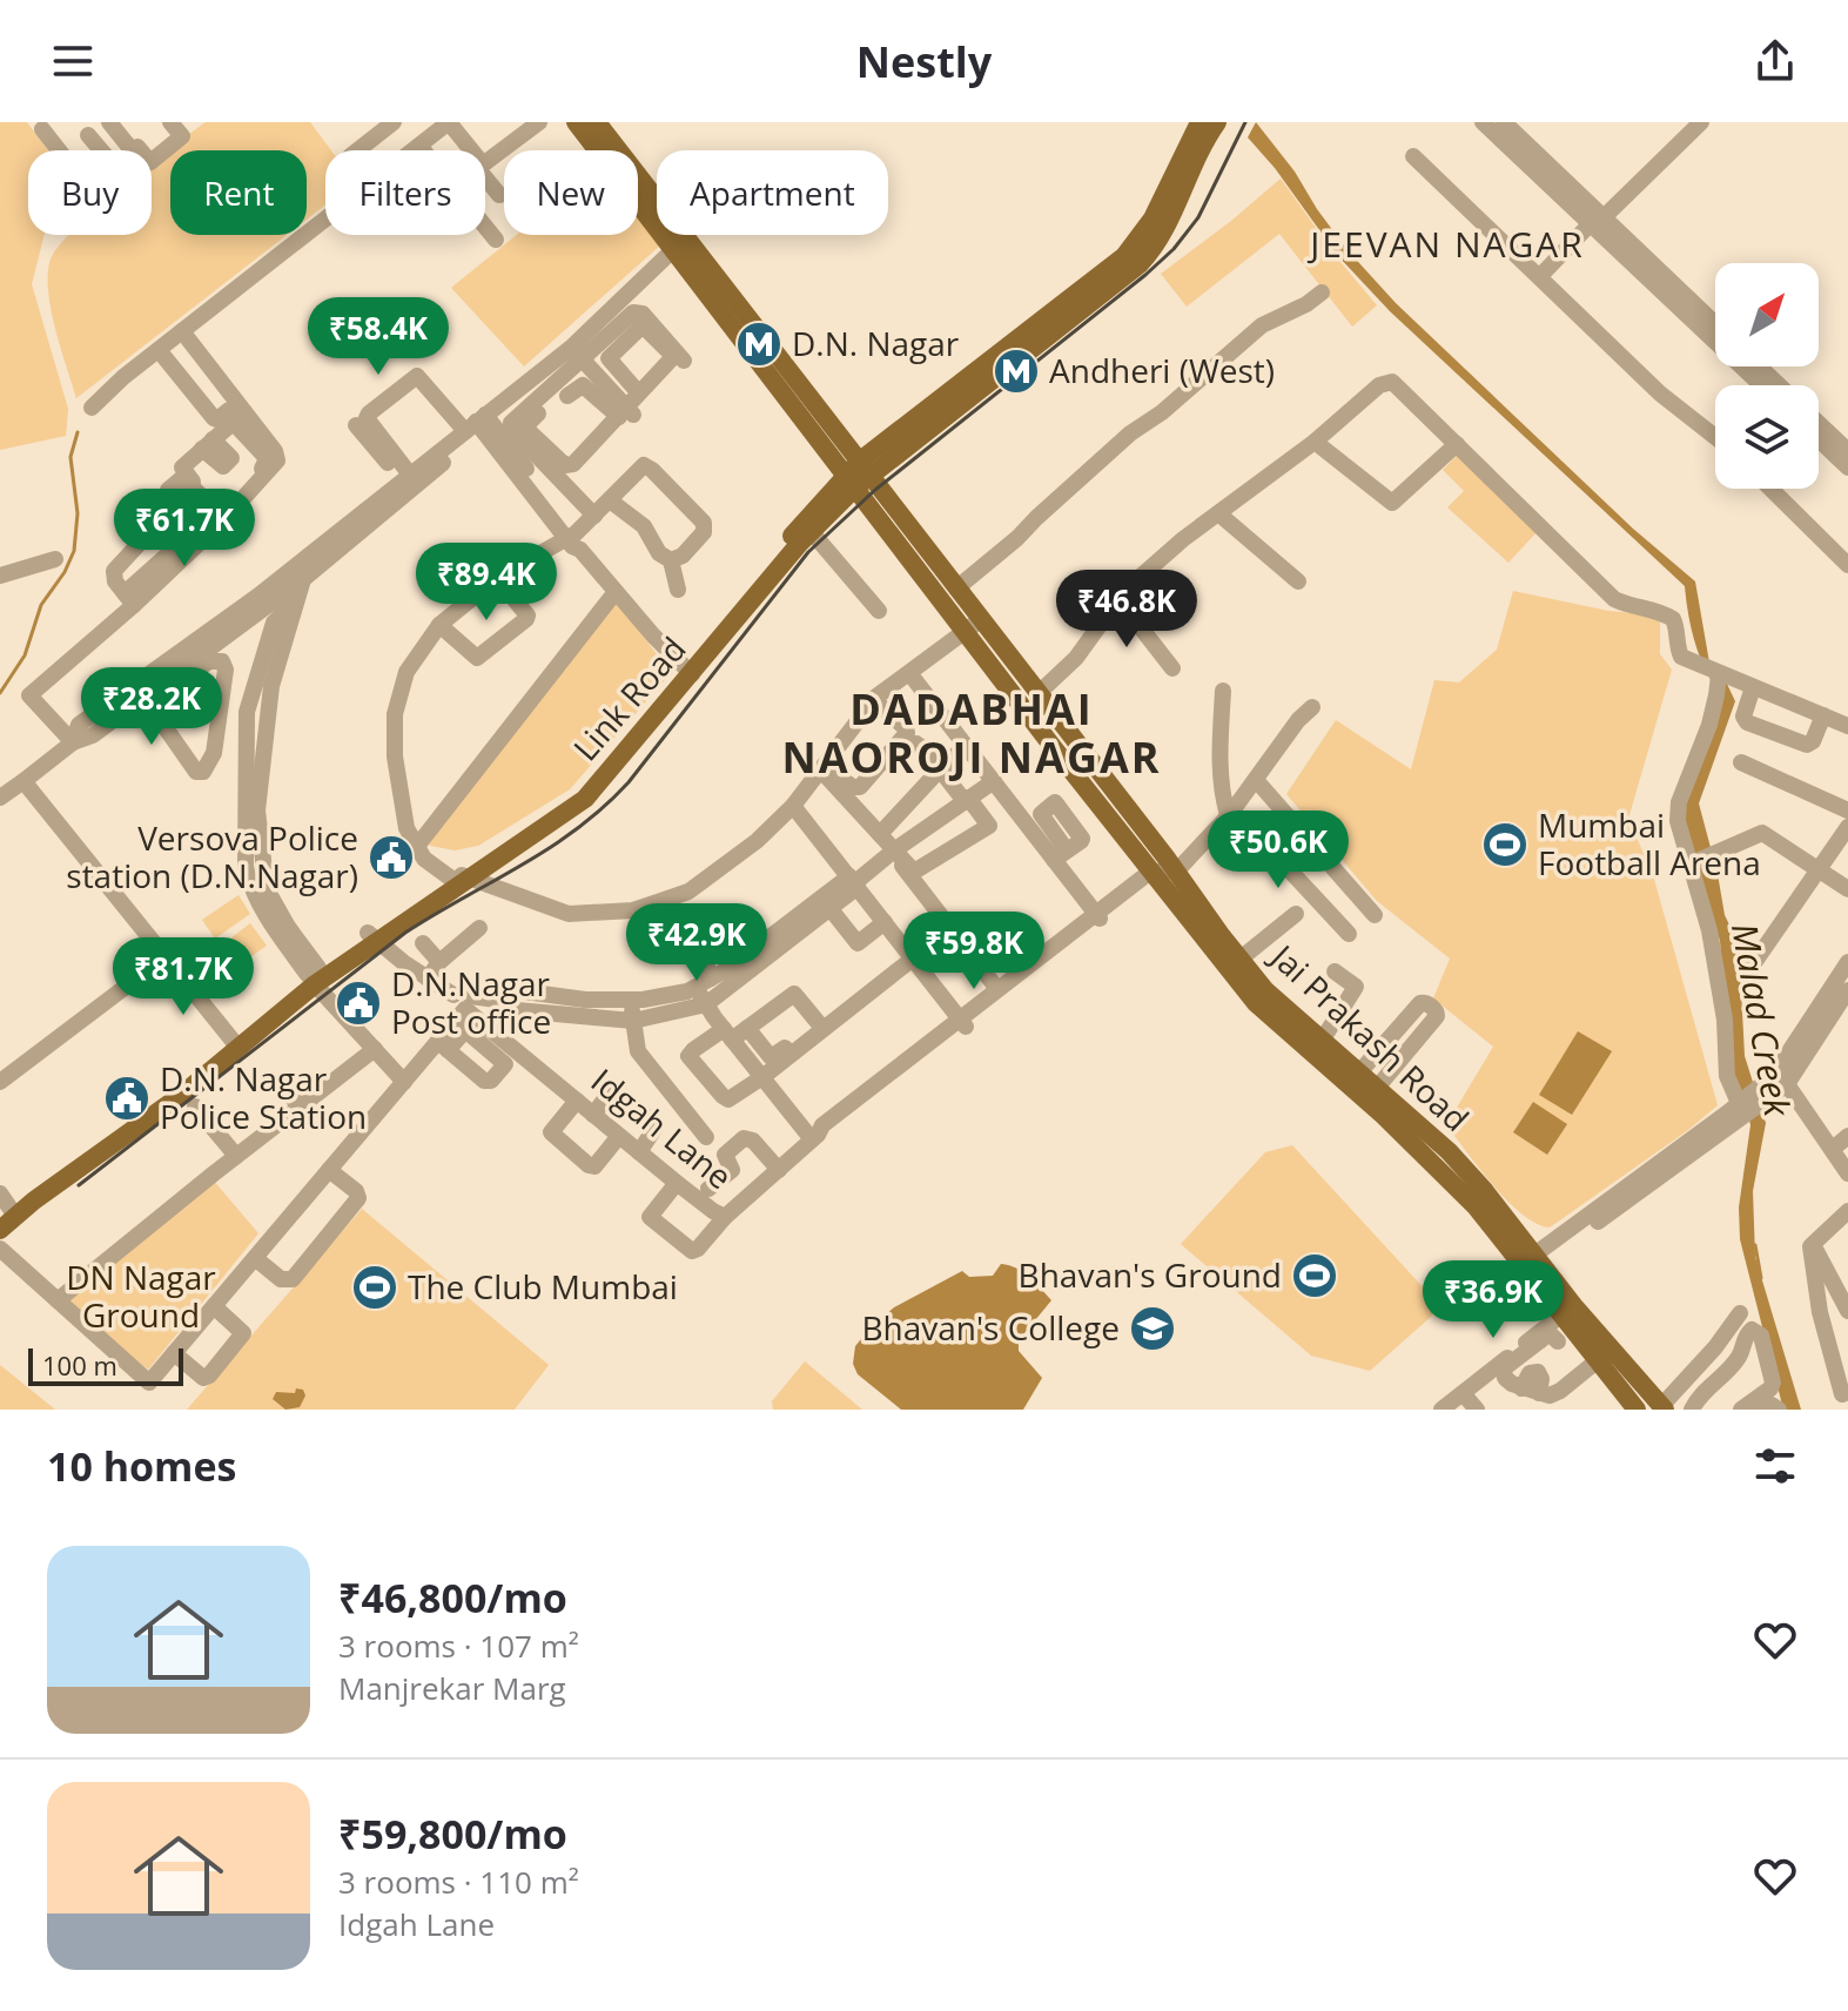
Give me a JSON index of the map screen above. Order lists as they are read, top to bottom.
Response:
{
  "streets": {
    "main road": ["Link Road", "Jai Prakash Road"],
    "street": ["Idgah Lane"]
  },
  "crossings": [
    ["Link Road", "Jai Prakash Road"],
    ["Jai Prakash Road", "Idgah Lane"]
  ],
  "districts": ["JEEVAN NAGAR", "DADABHAI NAOROJI NAGAR"],
  "water": ["Malad Creek"],
  "parks": ["DN Nagar Ground"],
  "places": {
    "metro station": ["D.N. Nagar", "Andheri (West)"],
    "sports": ["Mumbai Football Arena", "Bhavan's Ground", "The Club Mumbai"],
    "public building": ["Versova Police station (D.N.Nagar)", "D.N.Nagar Post office", "D.N. Nagar Police Station"],
    "school or university": ["Bhavan's College"]
  },
  "scale_bar": "100 m",
  "north": "top right",
  "page": {
    "header": "Nestly",
    "chip": [
      "Buy",
      "Rent",
      "Filters",
      "New",
      "Apartment"
    ],
    "price": [
      "₹58.4K",
      "₹61.7K",
      "₹89.4K",
      "₹46.8K",
      "₹28.2K",
      "₹50.6K",
      "₹42.9K",
      "₹59.8K",
      "₹81.7K",
      "₹36.9K"
    ],
    "scale": "100 m",
    "heading": "10 homes",
    "list": [
      {
        "name": "₹46,800/mo",
        "note": "3 rooms · 107 m² · Manjrekar Marg"
      },
      {
        "name": "₹59,800/mo",
        "note": "3 rooms · 110 m² · Idgah Lane"
      }
    ]
  }
}
